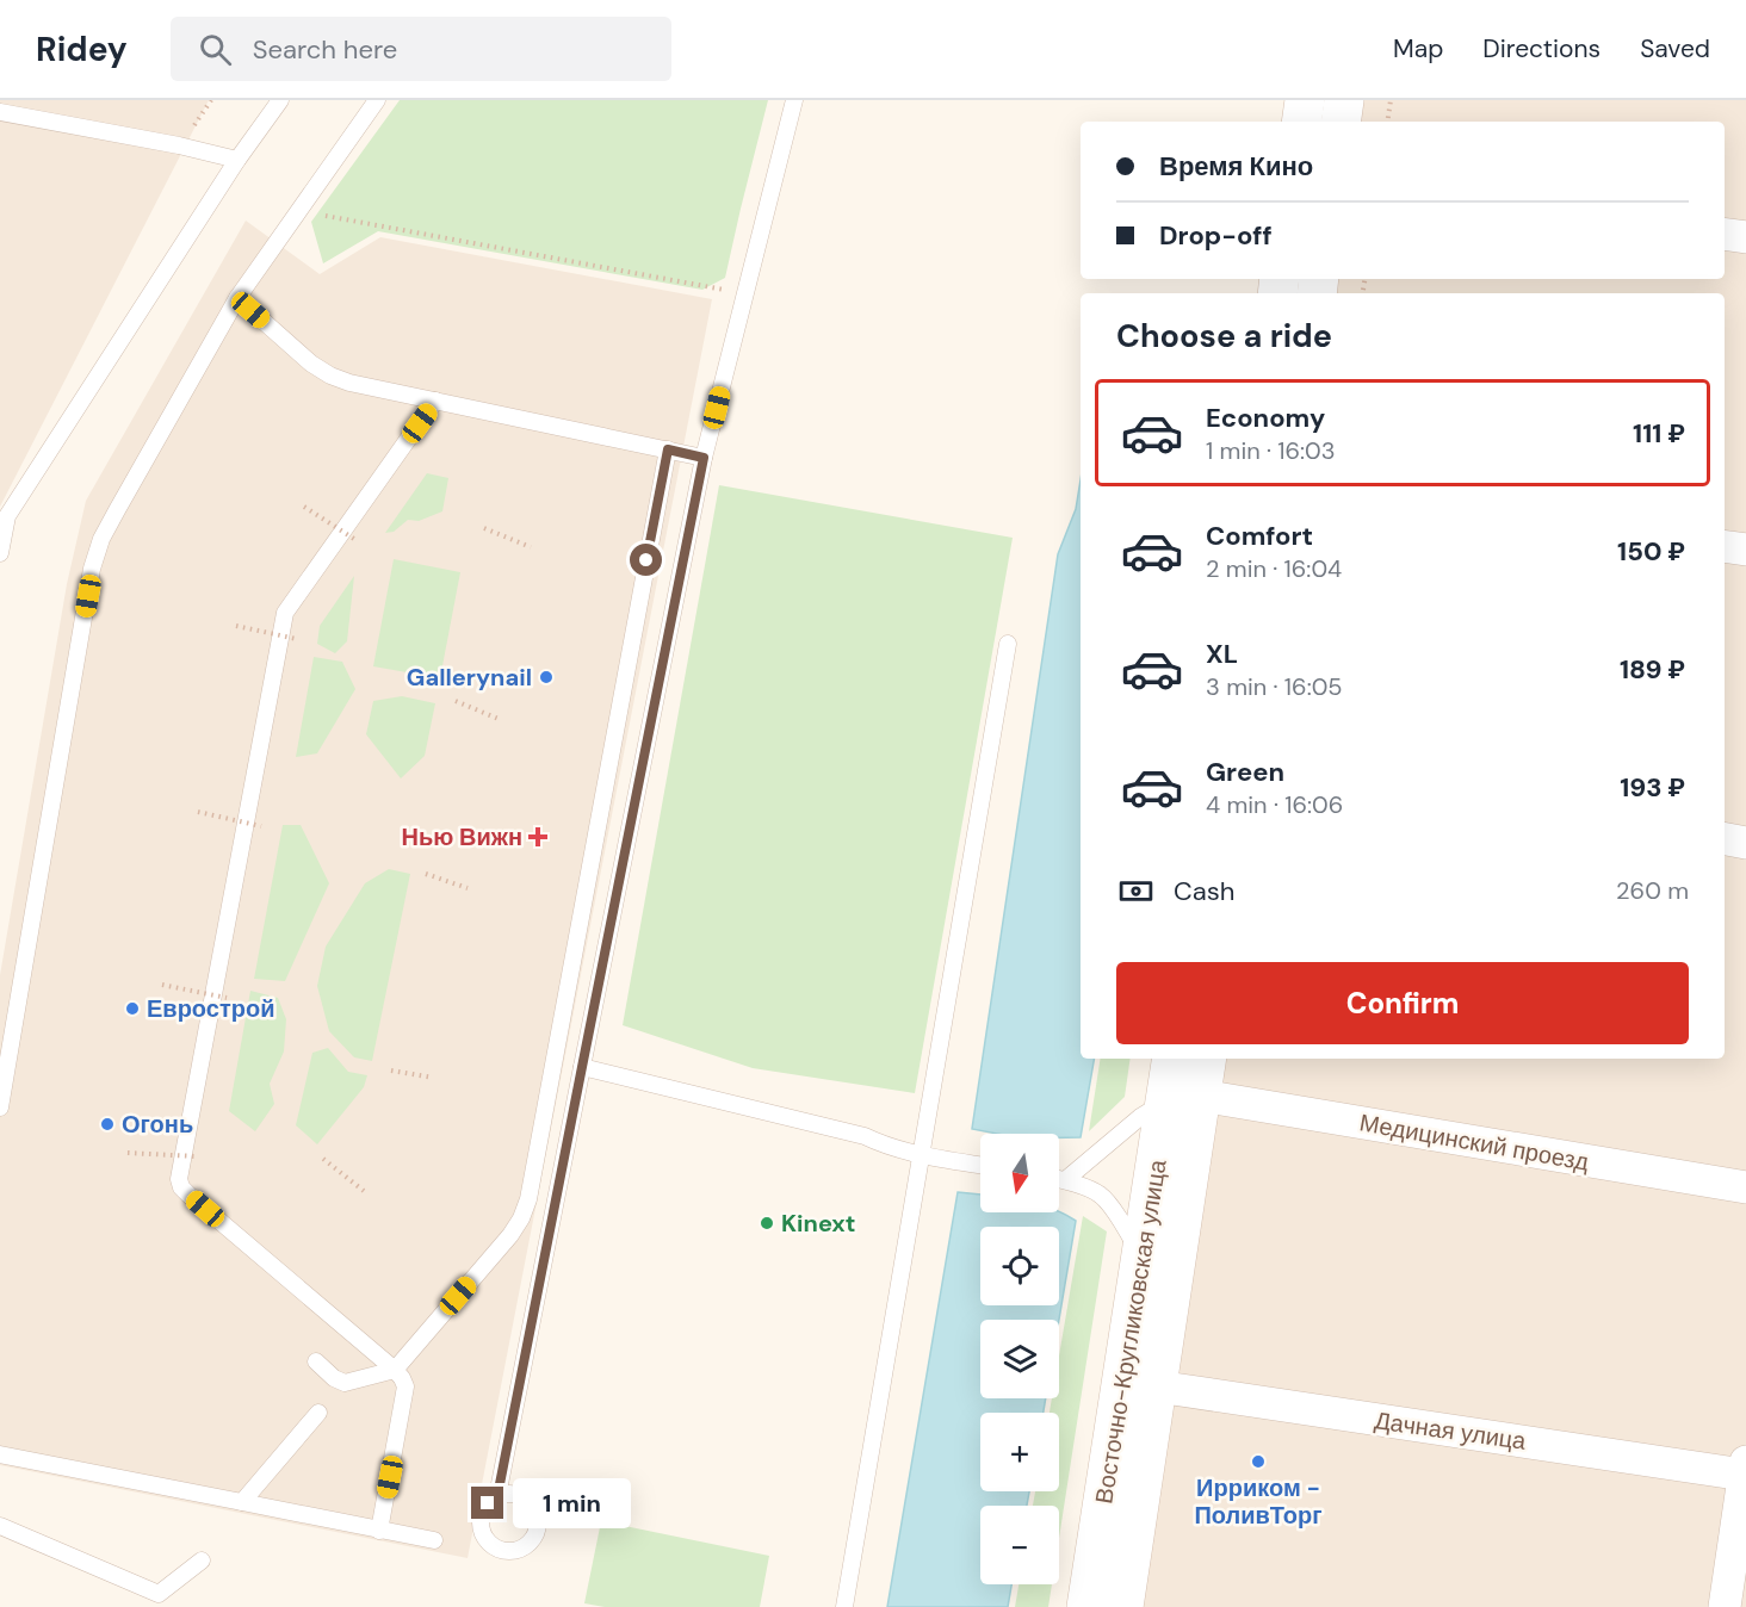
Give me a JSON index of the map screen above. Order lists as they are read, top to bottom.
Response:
{
  "streets": {
    "main road": ["Восточно-Кругликовская улица"],
    "street": ["Медицинский проезд", "Дачная улица"]
  },
  "crossings": [
    ["Медицинский проезд", "Восточно-Кругликовская улица"],
    ["Восточно-Кругликовская улица", "Дачная улица"]
  ],
  "places": {
    "other": [
      "Gallerynail",
      "Еврострой",
      "Огонь",
      "Kinext",
      "Ирриком - ПоливТорг"
    ],
    "health": ["Нью Вижн"]
  },
  "north": "bottom",
  "page": {
    "header": "Ridey",
    "search": "Search here",
    "nav": ["Map", "Directions", "Saved"],
    "banner": ["Время Кино", "Drop-off"],
    "heading": "Choose a ride",
    "list": [
      {
        "name": "Economy",
        "note": "1 min · 16:03",
        "value": "111 ₽"
      },
      {
        "name": "Comfort",
        "note": "2 min · 16:04",
        "value": "150 ₽"
      },
      {
        "name": "XL",
        "note": "3 min · 16:05",
        "value": "189 ₽"
      },
      {
        "name": "Green",
        "note": "4 min · 16:06",
        "value": "193 ₽"
      }
    ],
    "pay": ["Cash", "260 m"],
    "buttons": "Confirm",
    "map_buttons": ["+", "−"],
    "bubble": "1 min"
  }
}
